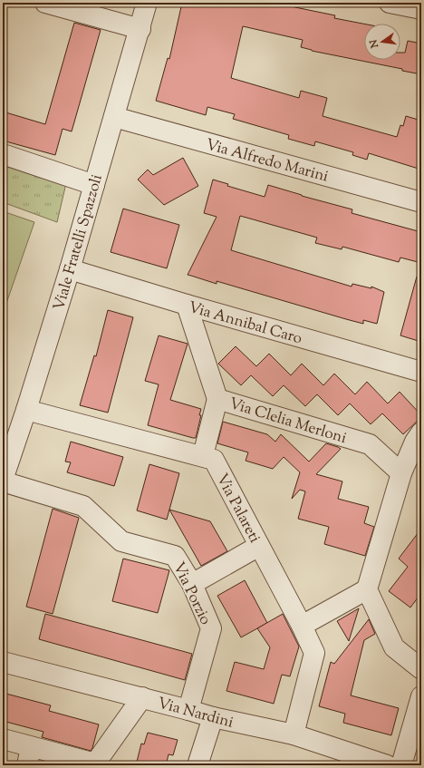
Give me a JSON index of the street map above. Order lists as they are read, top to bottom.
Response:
{
  "streets": {
    "street": [
      "Via Alfredo Marini",
      "Viale Fratelli Spazzoli",
      "Via Annibal Caro",
      "Via Clelia Merloni",
      "Via Palareti",
      "Via Porzio",
      "Via Nardini"
    ]
  },
  "crossings": [
    ["Via Alfredo Marini", "Viale Fratelli Spazzoli"],
    ["Viale Fratelli Spazzoli", "Via Annibal Caro"],
    ["Viale Fratelli Spazzoli", "Via Palareti"],
    ["Viale Fratelli Spazzoli", "Via Porzio"],
    ["Via Annibal Caro", "Via Clelia Merloni"],
    ["Via Palareti", "Via Nardini"],
    ["Via Porzio", "Via Nardini"]
  ],
  "north": "left"
}
